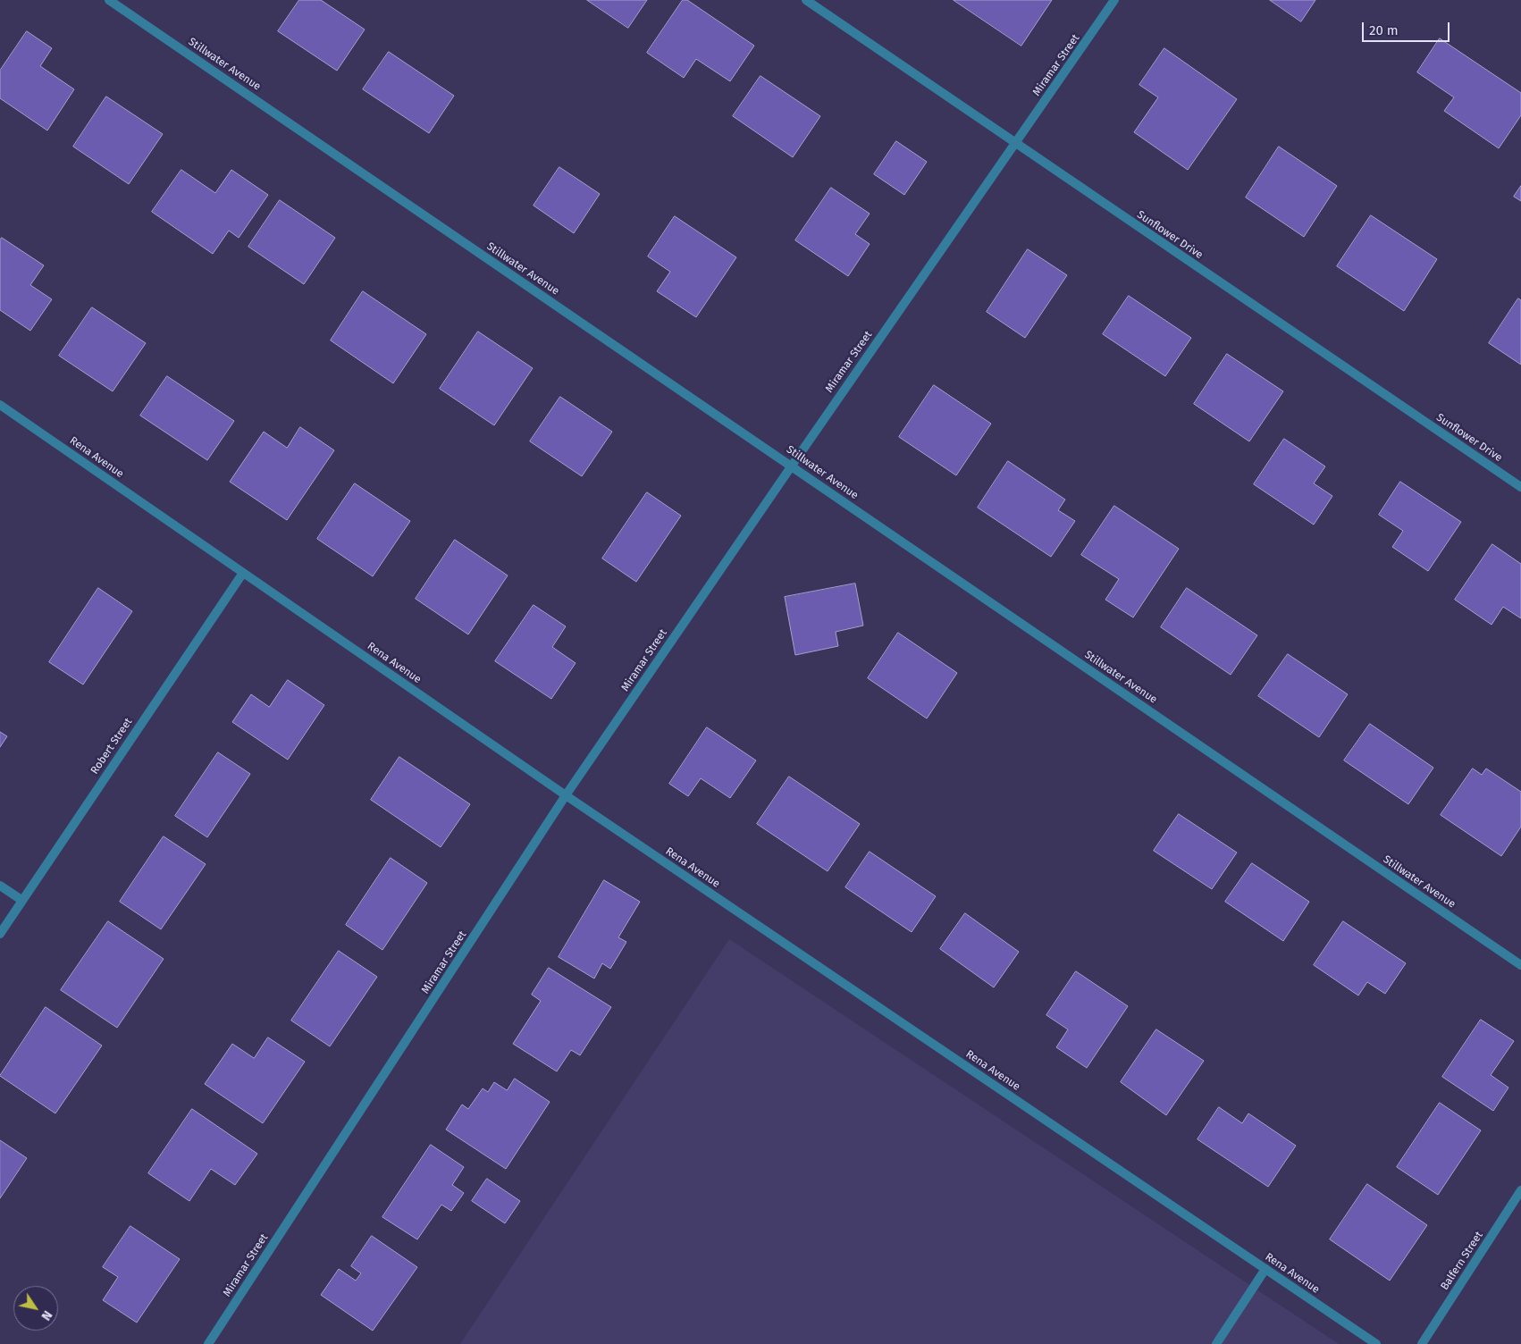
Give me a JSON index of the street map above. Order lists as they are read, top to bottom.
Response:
{
  "streets": {
    "street": [
      "Stillwater Avenue",
      "Miramar Street",
      "Sunflower Drive",
      "Rena Avenue",
      "Robert Street",
      "Balfern Street"
    ]
  },
  "crossings": [
    ["Stillwater Avenue", "Miramar Street"],
    ["Miramar Street", "Sunflower Drive"],
    ["Miramar Street", "Rena Avenue"],
    ["Rena Avenue", "Robert Street"]
  ],
  "scale_bar": "20 m",
  "north": "bottom right"
}
